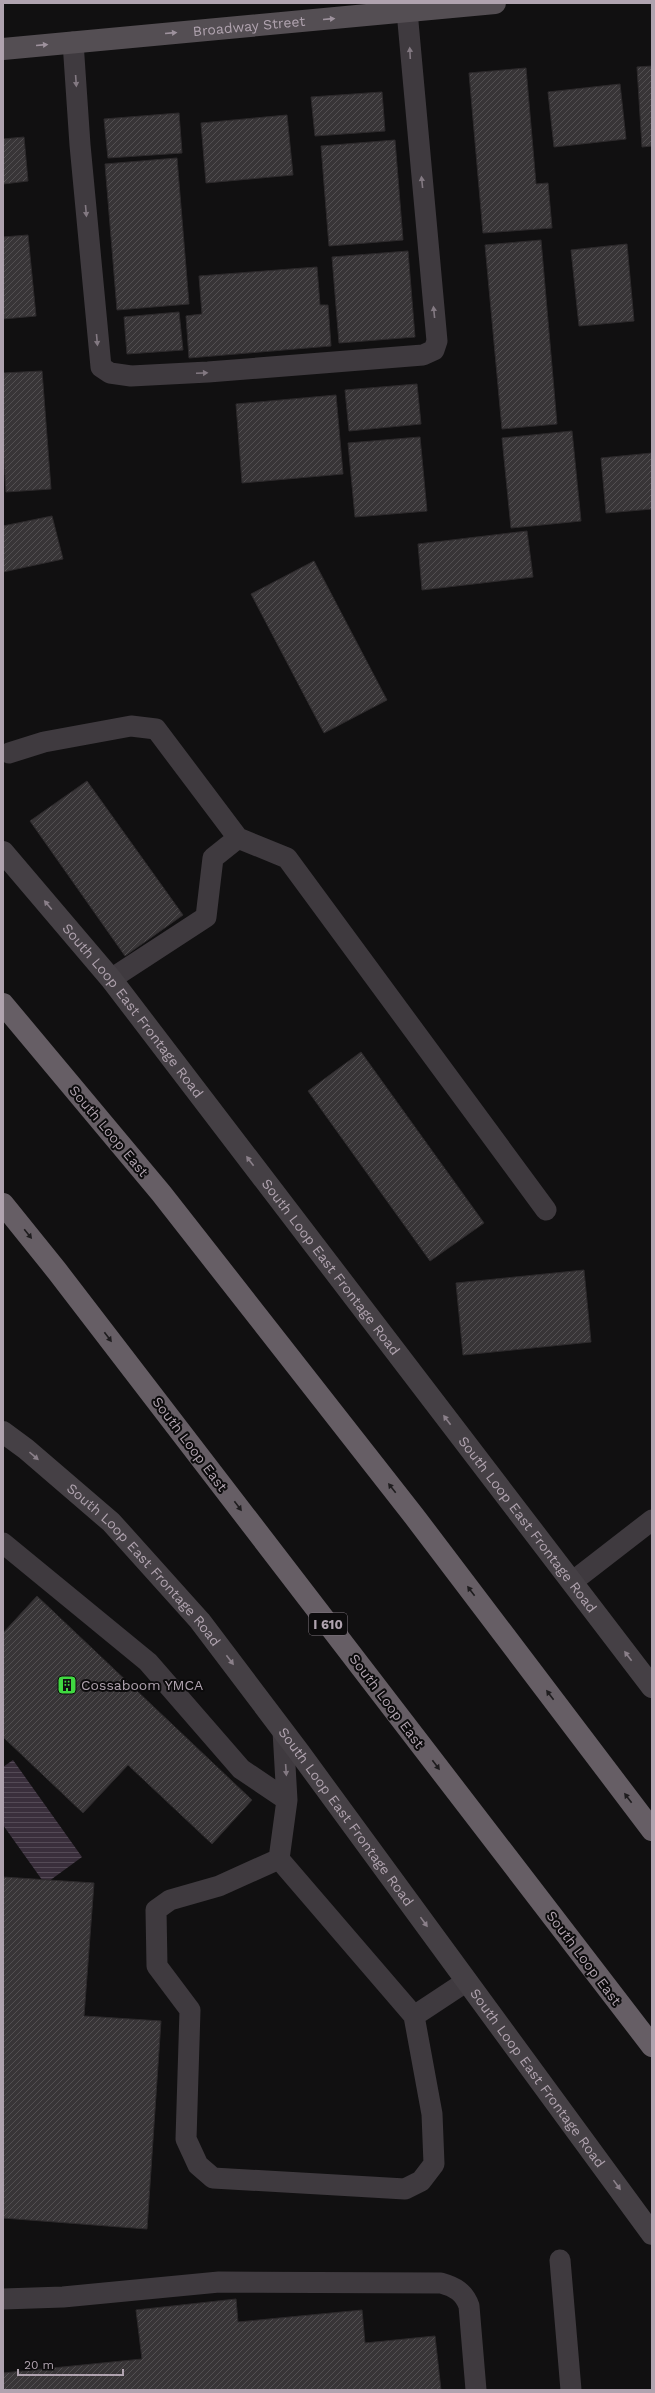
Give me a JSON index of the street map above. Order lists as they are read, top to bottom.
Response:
{
  "streets": {
    "highway": ["South Loop East", "I 610"],
    "main road": ["Broadway Street", "South Loop East Frontage Road"]
  },
  "one_way": ["Broadway Street"],
  "places": {
    "building": ["Cossaboom YMCA"]
  },
  "scale_bar": "20 m"
}
